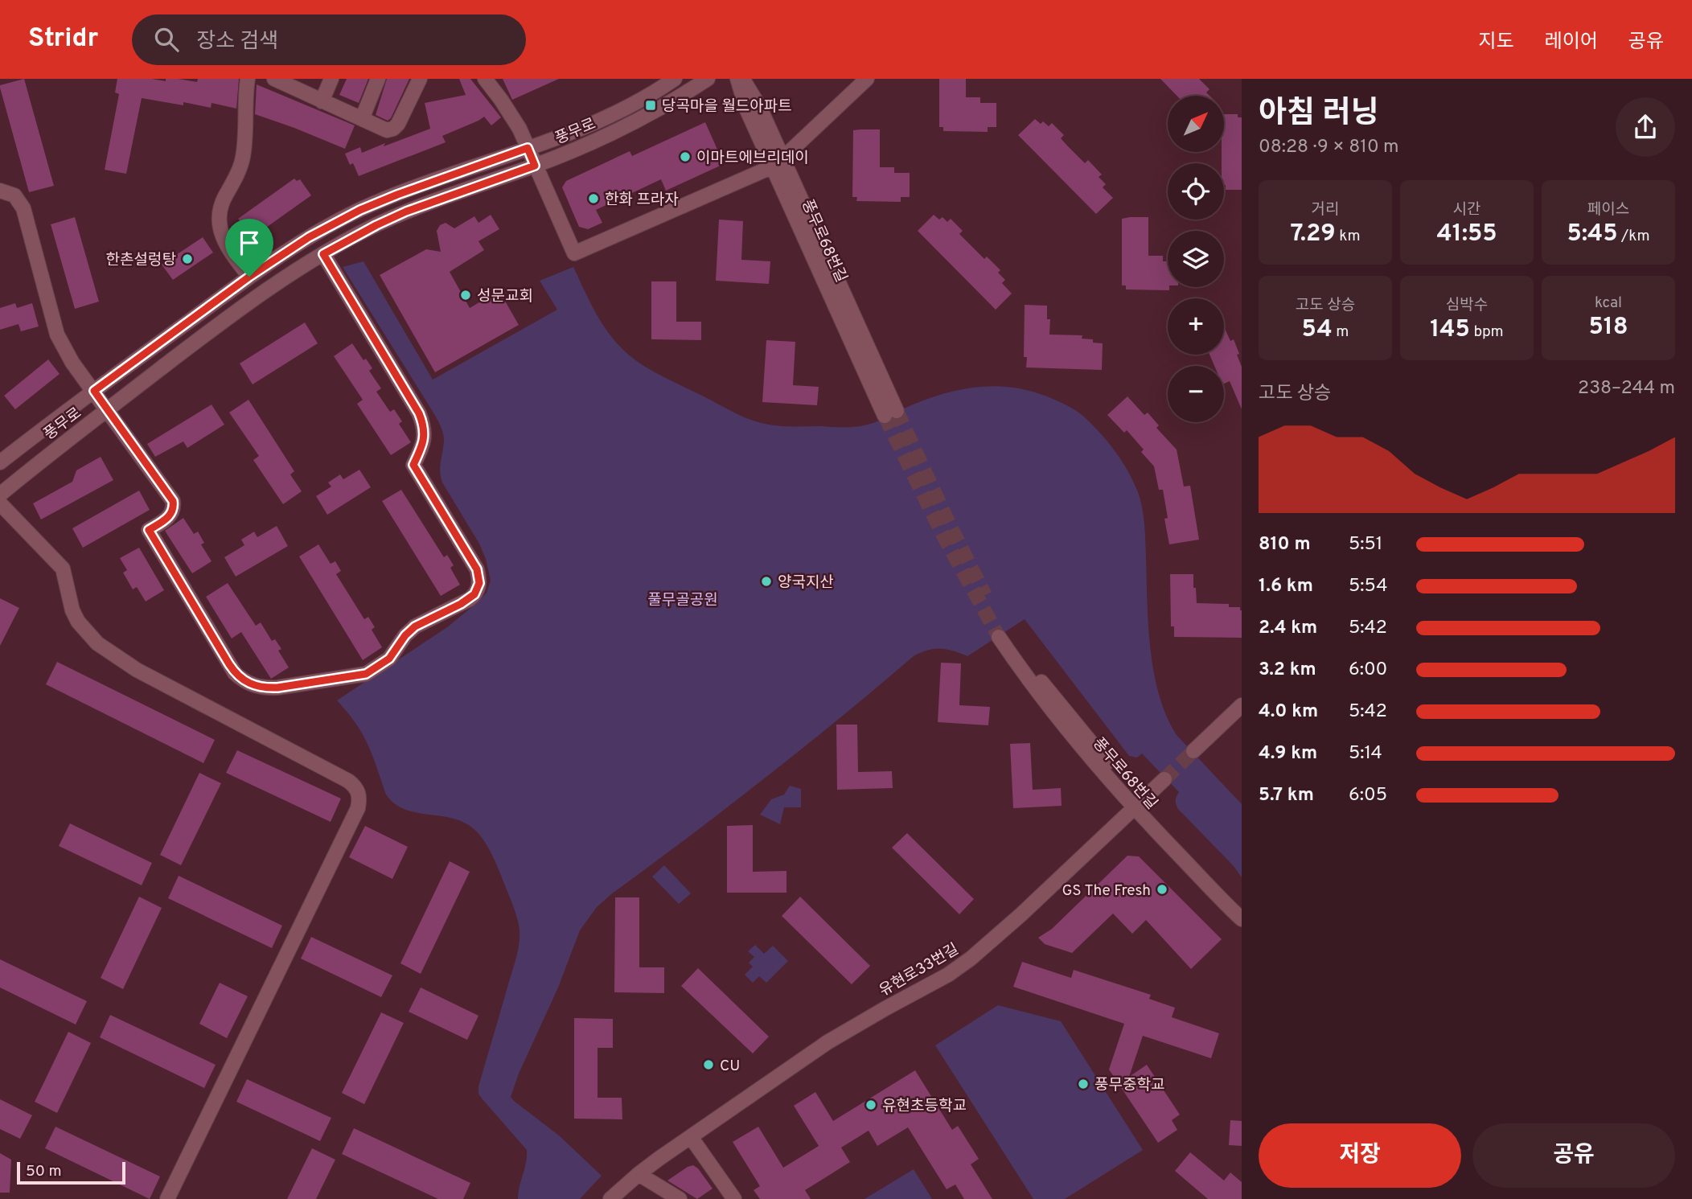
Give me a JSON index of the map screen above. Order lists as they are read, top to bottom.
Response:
{
  "streets": {
    "street": ["풍무로", "풍무로68번길", "유현로33번길"]
  },
  "crossings": [
    ["풍무로68번길", "유현로33번길"]
  ],
  "parks": ["풀무골공원"],
  "places": {
    "transit": ["당곡마을 월드아파트"],
    "other": [
      "이마트에브리데이",
      "한화 프라자",
      "한촌설렁탕",
      "성문교회",
      "양국지산",
      "GS The Fresh",
      "CU",
      "풍무중학교",
      "유현초등학교"
    ]
  },
  "scale_bar": "50 m",
  "north": "top right",
  "page": {
    "header": "Stridr",
    "search": "장소 검색",
    "nav": ["지도", "레이어", "공유"],
    "heading": ["아침 러닝", "08:28 · 9 × 810 m"],
    "map_buttons": ["+", "−"],
    "stats": [
      ["거리", "7.29 km"],
      ["시간", "41:55"],
      ["페이스", "5:45 /km"],
      ["고도 상승", "54 m"],
      ["심박수", "145 bpm"],
      ["kcal", "518"]
    ],
    "chart": ["고도 상승", "238–244 m"],
    "list": [
      {
        "name": "810 m",
        "note": "5:51"
      },
      {
        "name": "1.6 km",
        "note": "5:54"
      },
      {
        "name": "2.4 km",
        "note": "5:42"
      },
      {
        "name": "3.2 km",
        "note": "6:00"
      },
      {
        "name": "4.0 km",
        "note": "5:42"
      },
      {
        "name": "4.9 km",
        "note": "5:14"
      },
      {
        "name": "5.7 km",
        "note": "6:05"
      }
    ],
    "buttons": ["저장", "공유"],
    "scale": "50 m"
  }
}
